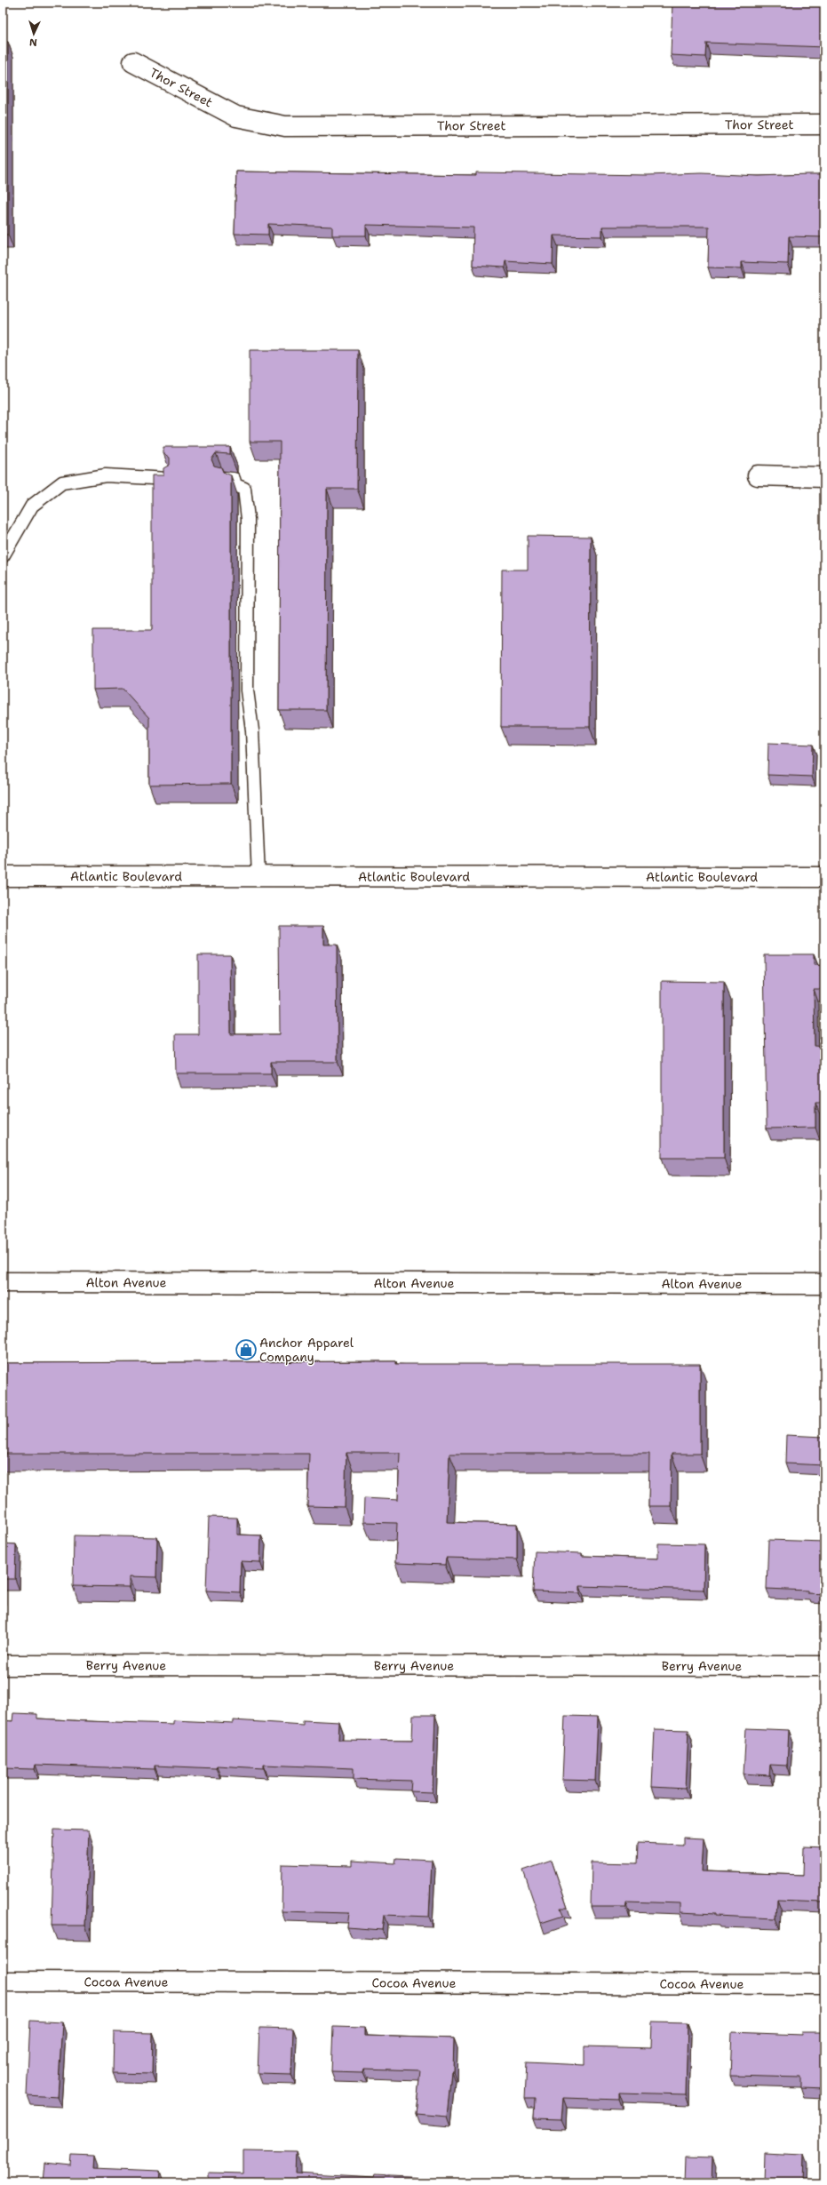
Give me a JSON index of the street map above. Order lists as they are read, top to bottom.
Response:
{
  "streets": {
    "street": [
      "Thor Street",
      "Atlantic Boulevard",
      "Alton Avenue",
      "Berry Avenue",
      "Cocoa Avenue"
    ]
  },
  "places": {
    "shop": ["Anchor Apparel Company"]
  },
  "north": "bottom"
}
